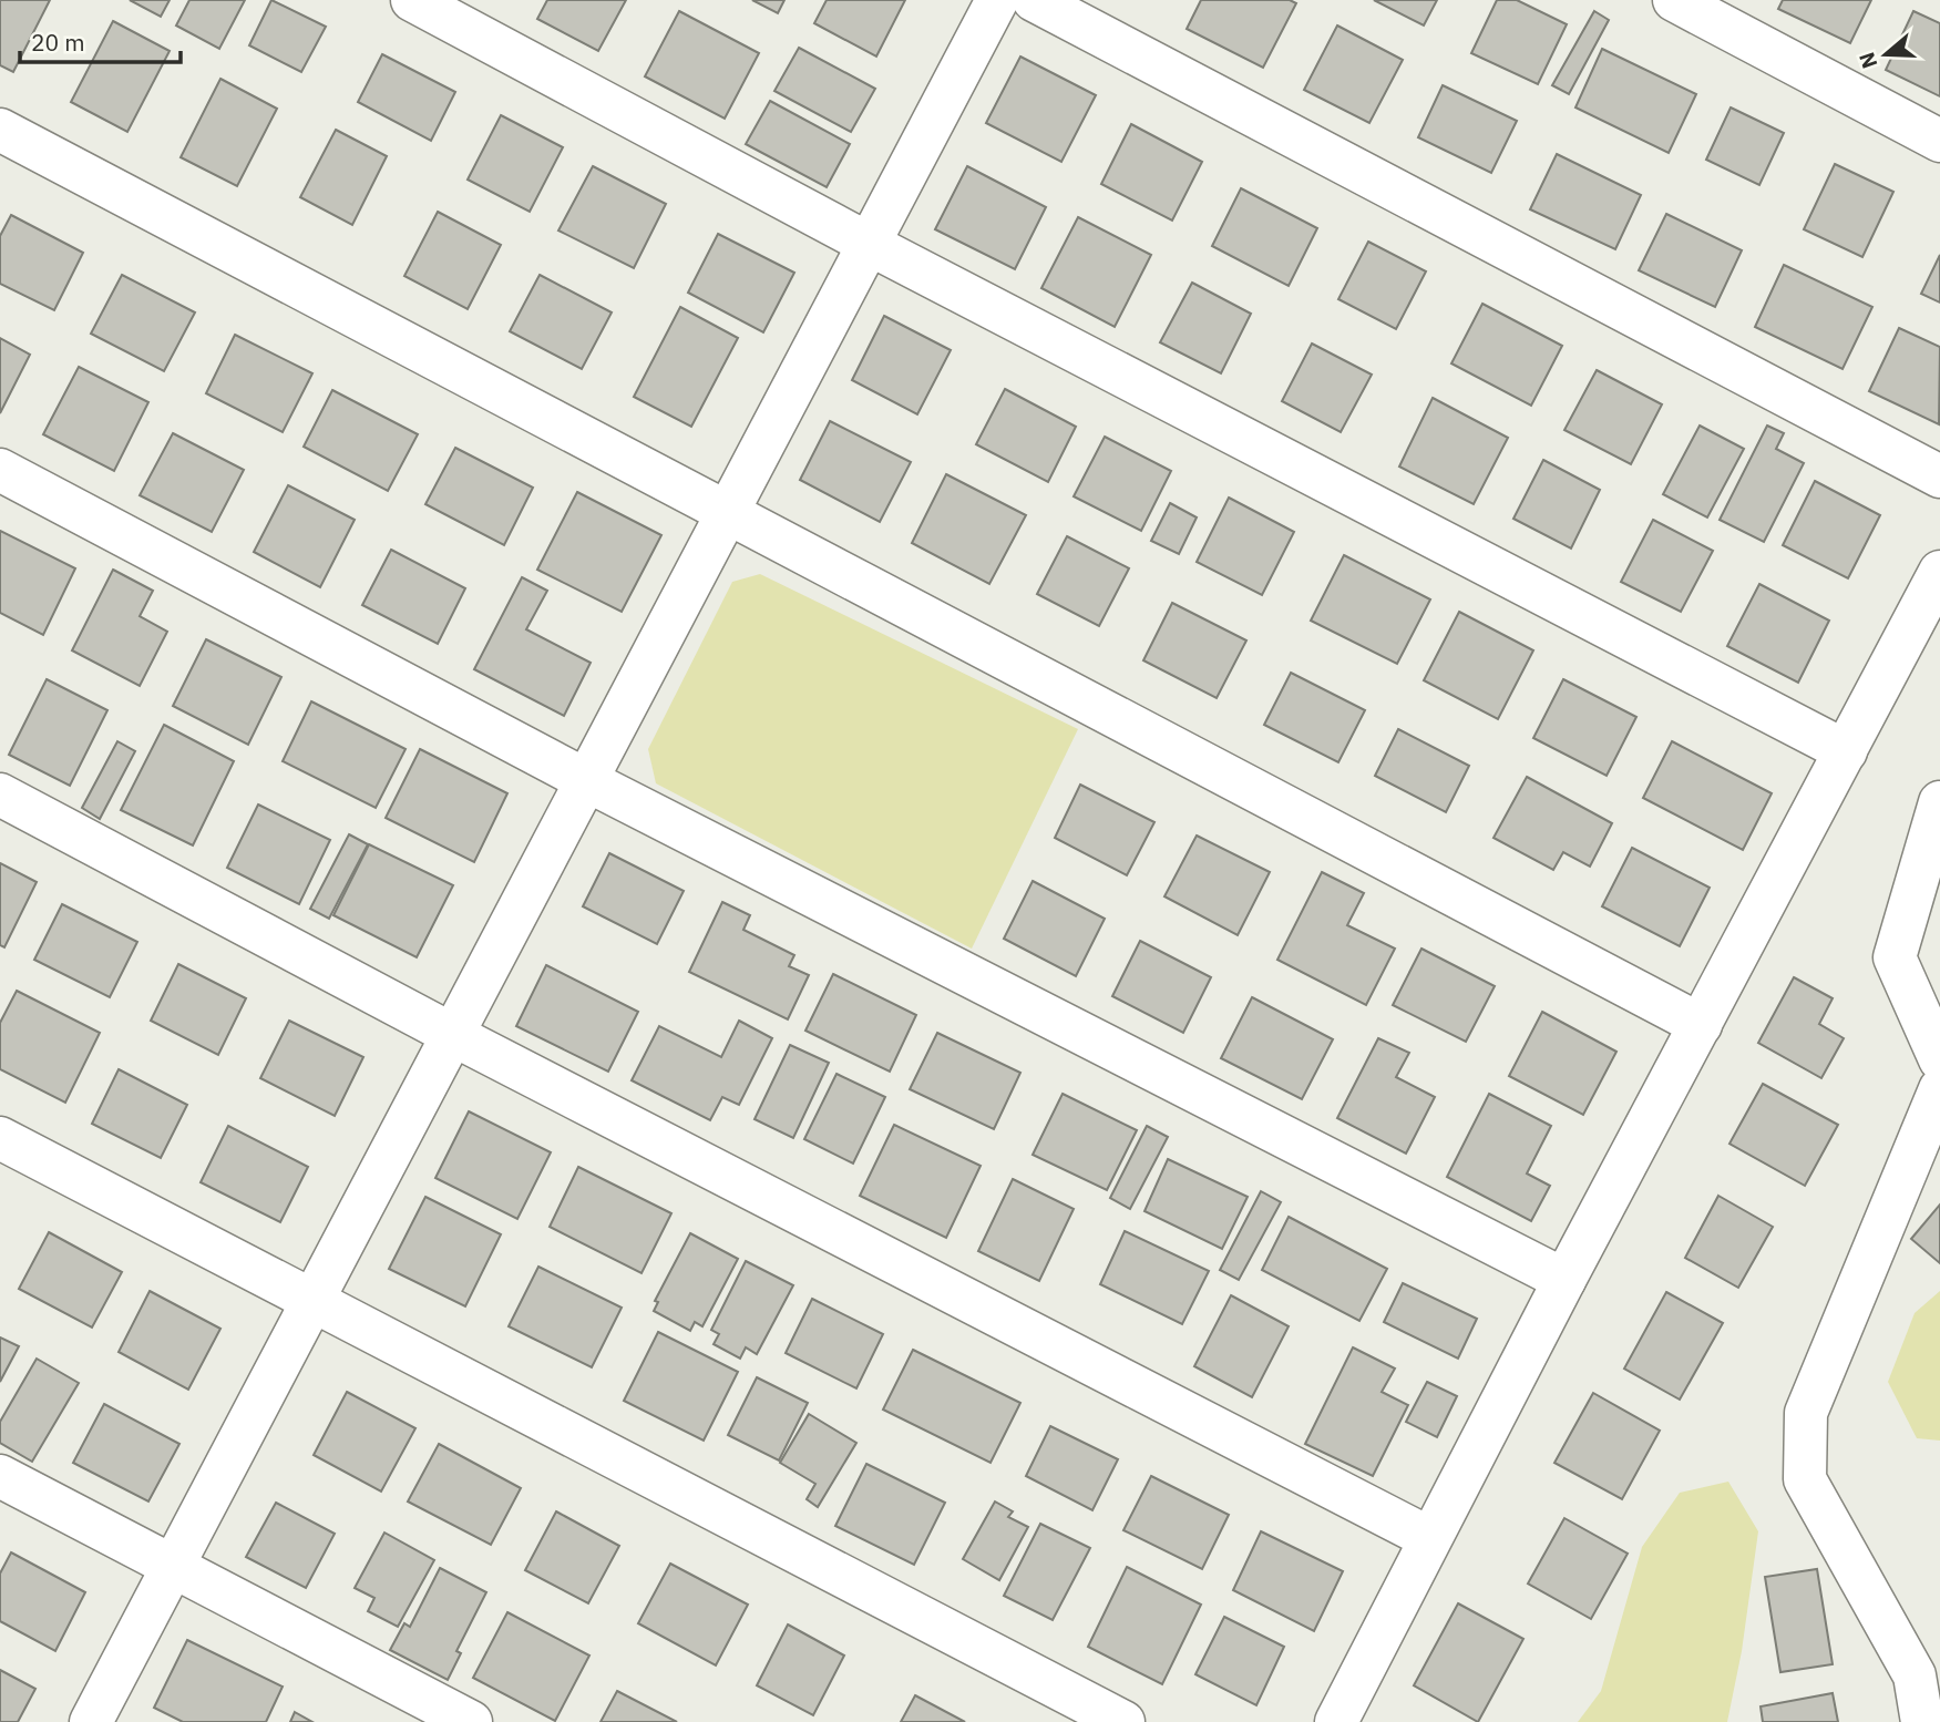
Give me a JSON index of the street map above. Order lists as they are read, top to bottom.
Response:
{
  "scale_bar": "20 m",
  "north": "left"
}
